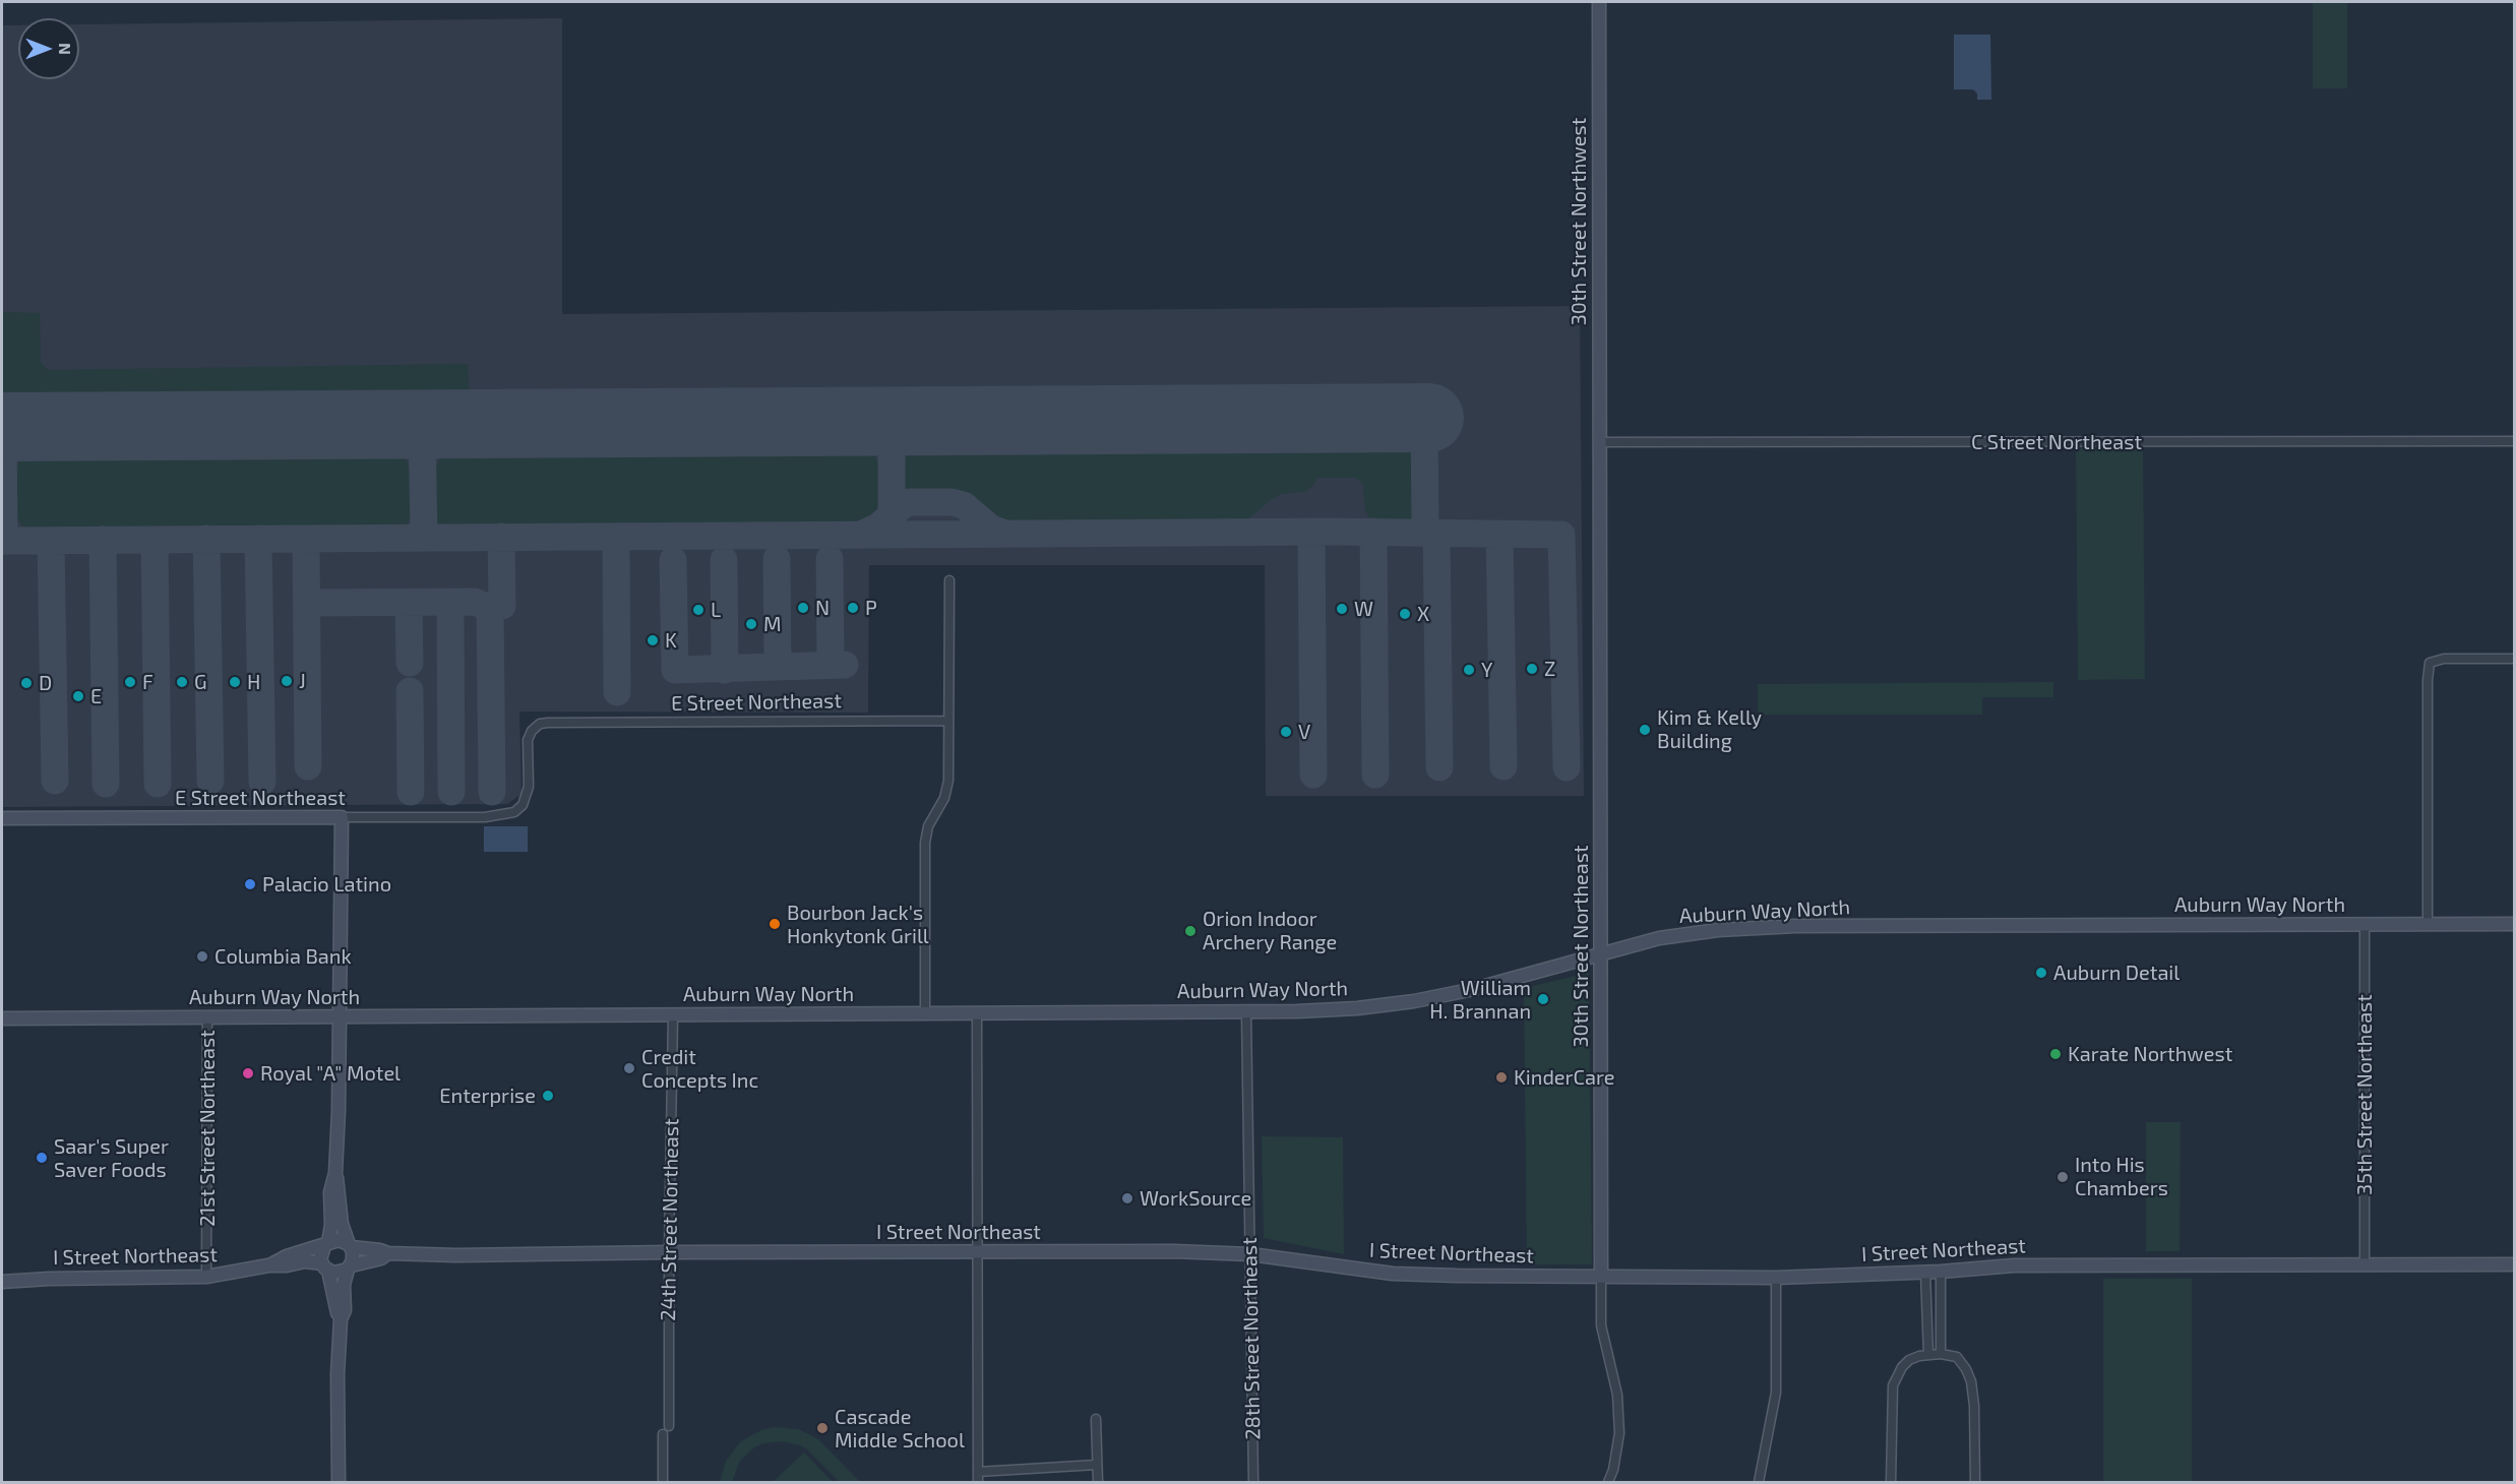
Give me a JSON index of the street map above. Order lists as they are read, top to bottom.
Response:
{
  "streets": {
    "street": [
      "30th Street Northwest",
      "C Street Northeast",
      "E Street Northeast",
      "Auburn Way North",
      "30th Street Northeast",
      "35th Street Northeast",
      "21st Street Northeast",
      "24th Street Northeast",
      "I Street Northeast",
      "28th Street Northeast"
    ]
  },
  "crossings": [
    ["30th Street Northwest", "C Street Northeast"],
    ["30th Street Northwest", "30th Street Northeast"],
    ["C Street Northeast", "30th Street Northeast"],
    ["Auburn Way North", "30th Street Northeast"],
    ["Auburn Way North", "35th Street Northeast"],
    ["Auburn Way North", "21st Street Northeast"],
    ["Auburn Way North", "24th Street Northeast"],
    ["Auburn Way North", "28th Street Northeast"],
    ["30th Street Northeast", "I Street Northeast"],
    ["35th Street Northeast", "I Street Northeast"],
    ["21st Street Northeast", "I Street Northeast"],
    ["24th Street Northeast", "I Street Northeast"],
    ["I Street Northeast", "28th Street Northeast"]
  ],
  "places": [
    "N",
    "P",
    "W",
    "L",
    "X",
    "M",
    "K",
    "Z",
    "Y",
    "J",
    "F",
    "G",
    "H",
    "D",
    "E",
    "Kim & Kelly Building",
    "V",
    "Palacio Latino",
    "Bourbon Jack's Honkytonk Grill",
    "Orion Indoor Archery Range",
    "Columbia Bank",
    "Auburn Detail",
    "William H. Brannan",
    "Karate Northwest",
    "Credit Concepts Inc",
    "Royal \"A\" Motel",
    "KinderCare",
    "Enterprise",
    "Saar's Super Saver Foods",
    "Into His Chambers",
    "WorkSource",
    "Cascade Middle School"
  ],
  "north": "right"
}
